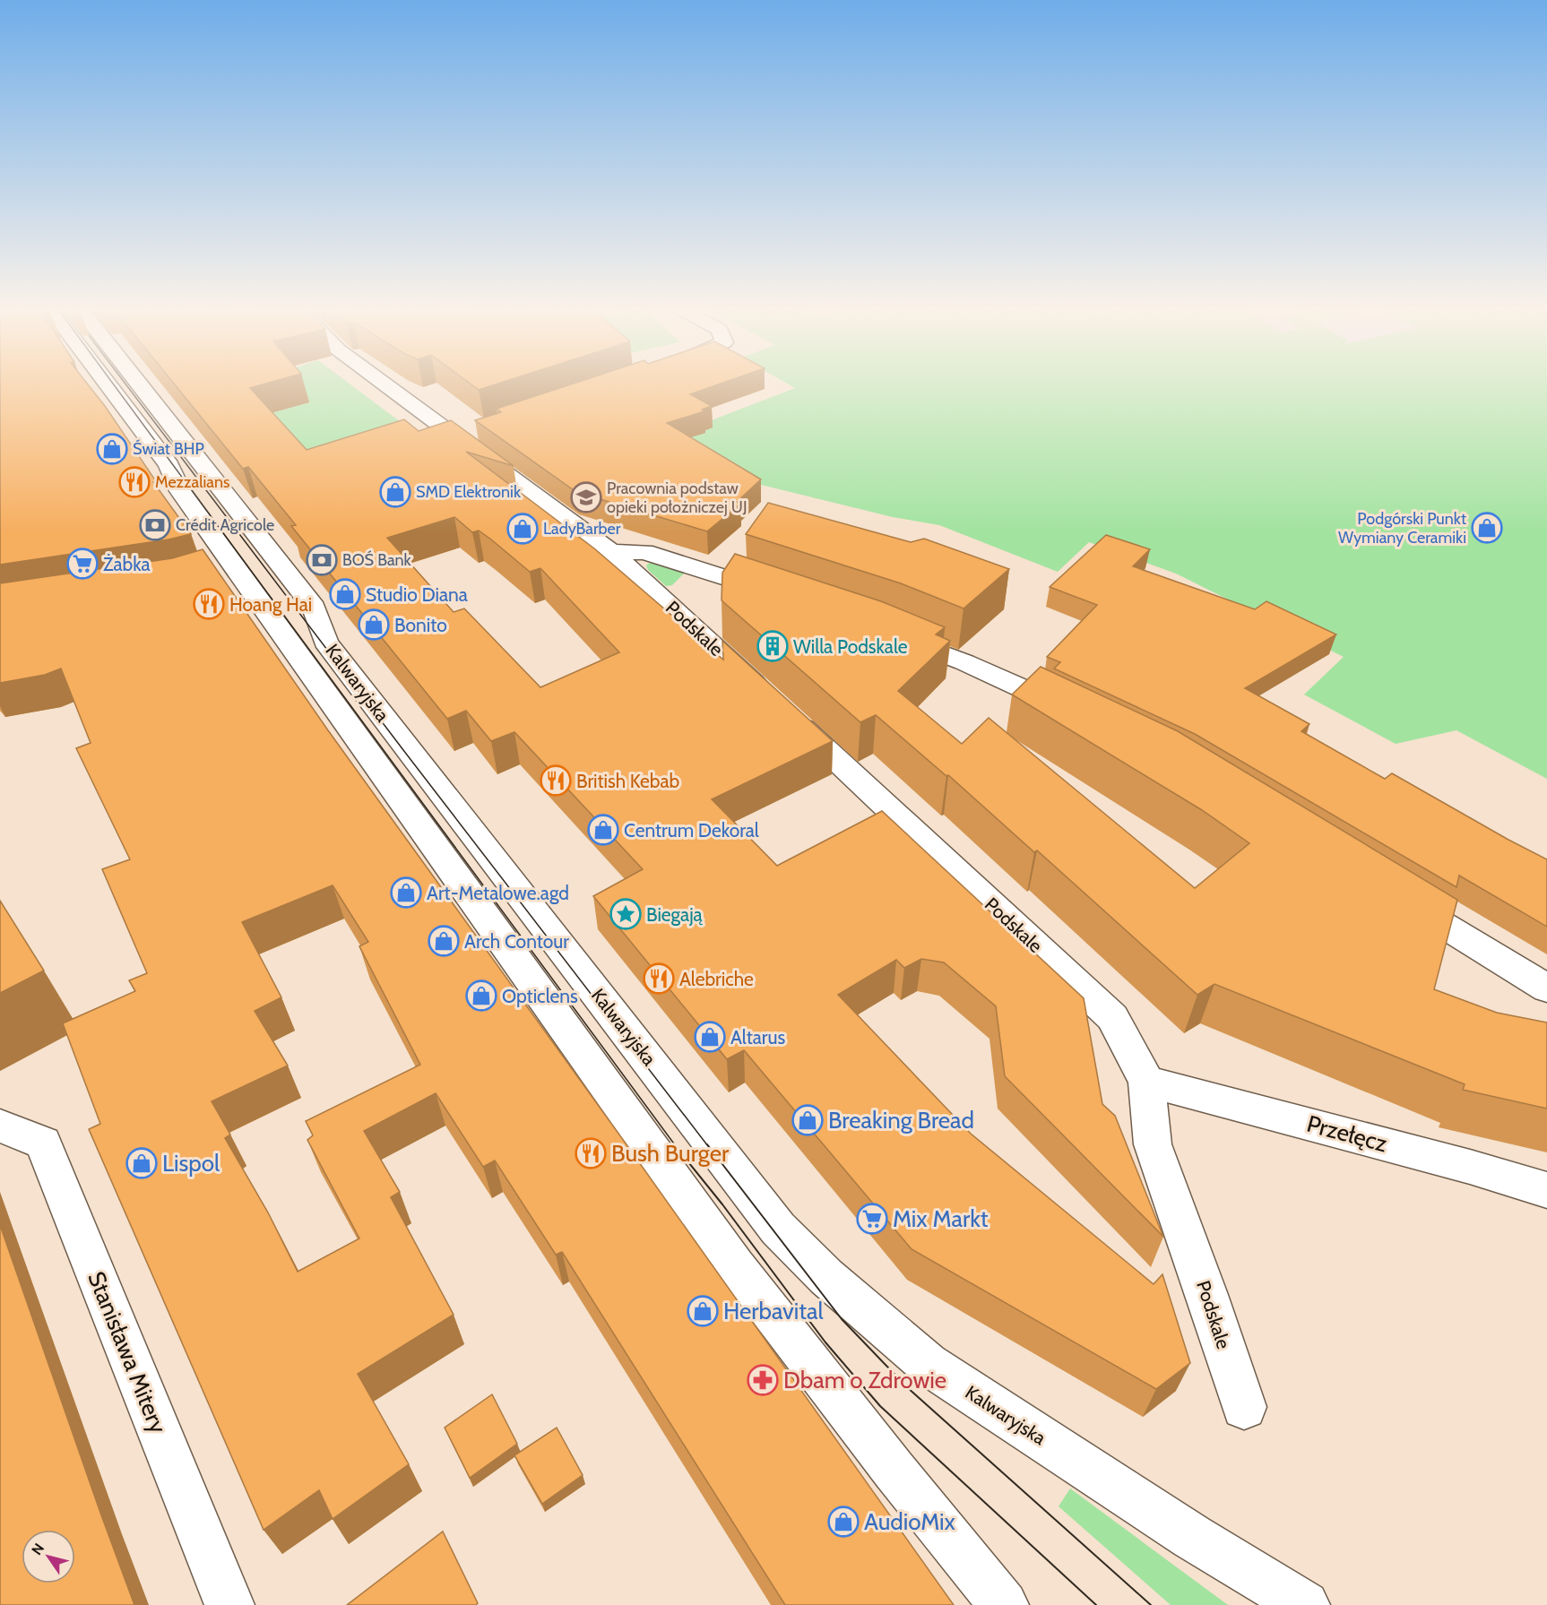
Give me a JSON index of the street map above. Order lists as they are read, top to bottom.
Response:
{
  "streets": {
    "street": [
      "Podskale",
      "Kalwaryjska",
      "Przełęcz",
      "Stanisława Mitery"
    ]
  },
  "crossings": [
    ["Podskale", "Przełęcz"]
  ],
  "places": {
    "shop": [
      "Świat BHP",
      "SMD Elektronik",
      "Podgórski Punkt Wymiany Ceramiki",
      "LadyBarber",
      "Studio Diana",
      "Bonito",
      "Centrum Dekoral",
      "Art-Metalowe.agd",
      "Arch Contour",
      "Opticlens",
      "Altarus",
      "Breaking Bread",
      "Lispol",
      "Herbavital",
      "AudioMix"
    ],
    "restaurant": [
      "Mezzalians",
      "Hoang Hai",
      "British Kebab",
      "Alebriche",
      "Bush Burger"
    ],
    "school or university": ["Pracownia podstaw opieki położniczej UJ"],
    "bank": ["Crédit Agricole", "BOŚ Bank"],
    "supermarket": ["Żabka", "Mix Markt"],
    "building": ["Willa Podskale"],
    "place": ["Biegają"],
    "pharmacy": ["Dbam o Zdrowie"]
  },
  "north": "top left"
}
